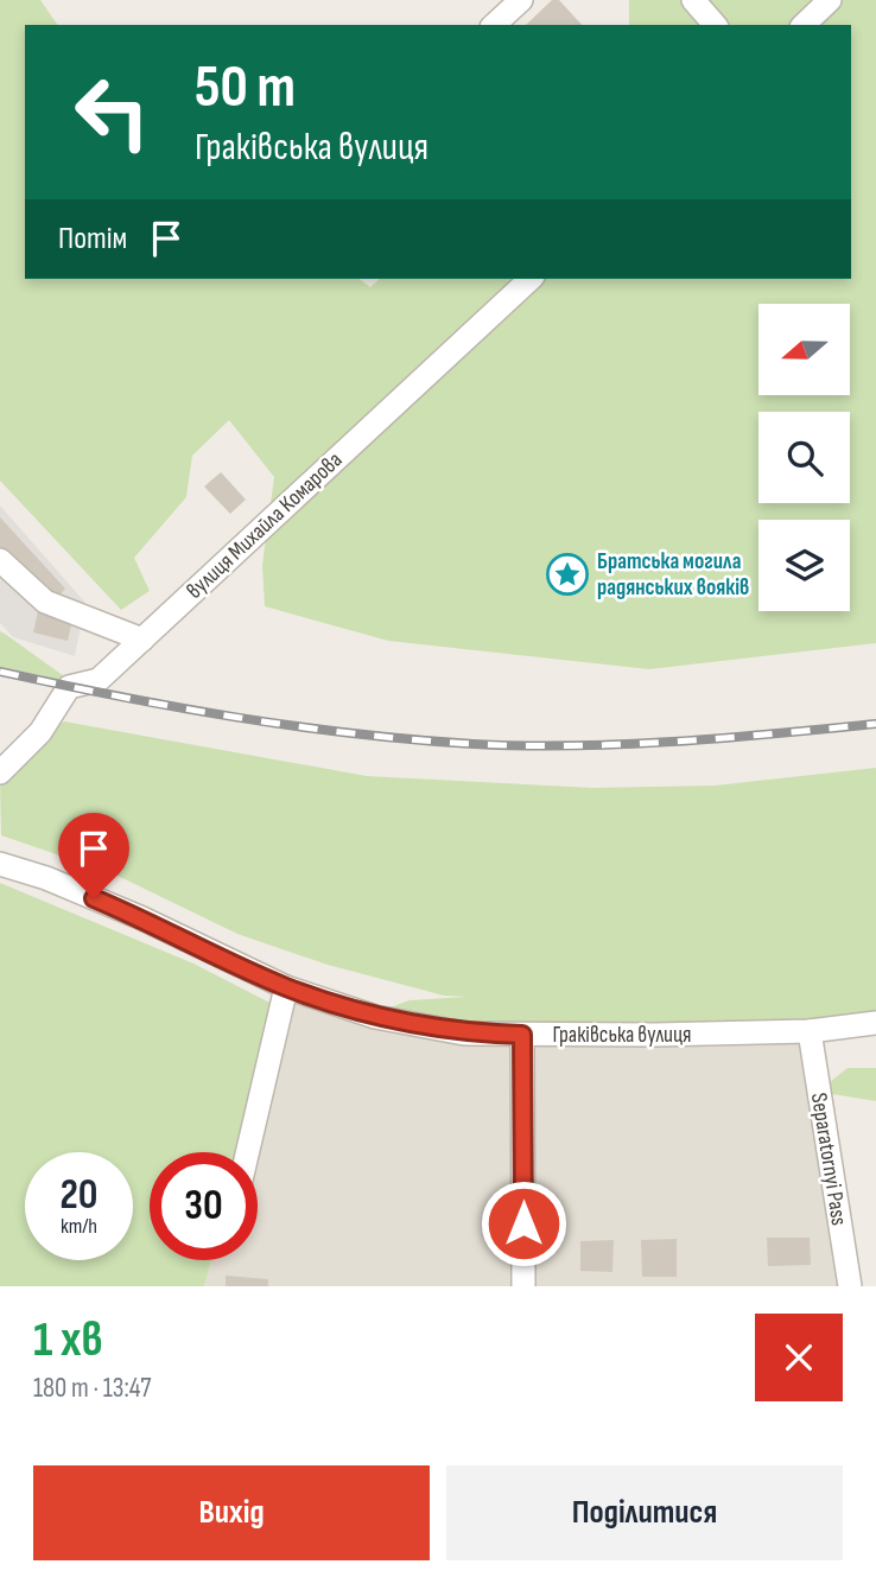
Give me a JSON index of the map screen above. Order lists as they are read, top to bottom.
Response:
{
  "streets": {
    "street": ["вулиця Михайла Комарова", "Граківська вулиця", "Separatornyi Pass"]
  },
  "crossings": [
    ["Граківська вулиця", "Separatornyi Pass"]
  ],
  "places": {
    "place": ["Братська могила радянських вояків"]
  },
  "north": "left",
  "page": {
    "turn": ["50 m", "Граківська вулиця"],
    "then": "Потім",
    "speed": "20 km/h",
    "limit": "30",
    "heading": ["1 хв", "180 m · 13:47"],
    "buttons": ["Вихід", "Поділитися"]
  }
}
